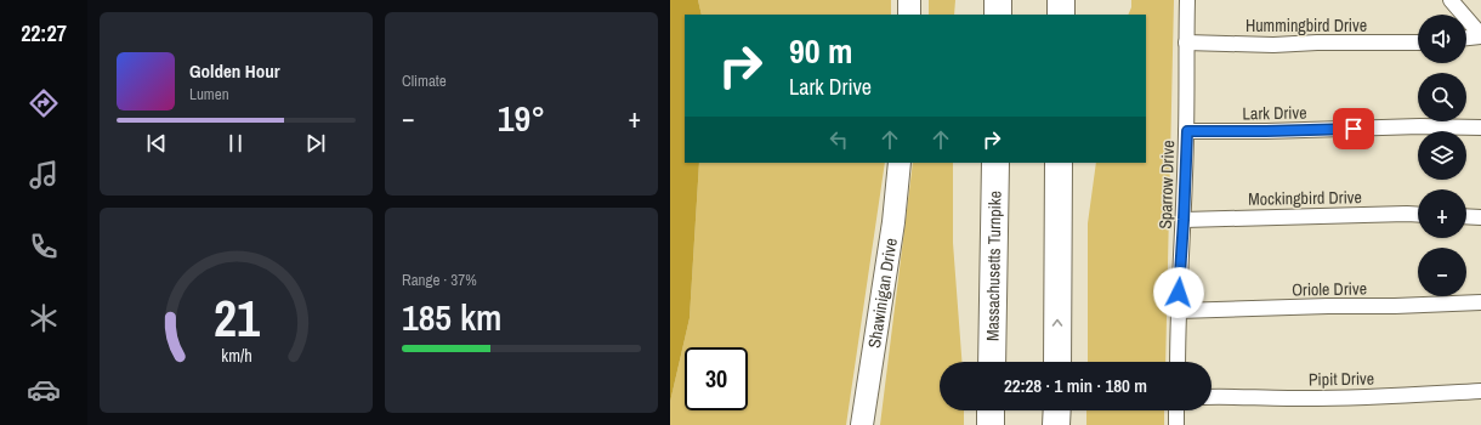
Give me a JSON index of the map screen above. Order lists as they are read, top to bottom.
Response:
{
  "streets": {
    "highway": ["Massachusetts Turnpike"],
    "main road": ["Shawinigan Drive"],
    "street": [
      "Hummingbird Drive",
      "Lark Drive",
      "Sparrow Drive",
      "Mockingbird Drive",
      "Oriole Drive",
      "Pipit Drive"
    ]
  },
  "crossings": [
    ["Hummingbird Drive", "Sparrow Drive"],
    ["Lark Drive", "Sparrow Drive"],
    ["Sparrow Drive", "Mockingbird Drive"],
    ["Sparrow Drive", "Oriole Drive"]
  ],
  "page": {
    "tabs": "22:27",
    "tile": [
      "Climate",
      ["Range · 37%", "185 km"]
    ],
    "map_buttons": ["+", "−"],
    "turn": ["90 m", "Lark Drive"],
    "song": ["Golden Hour", "Lumen"],
    "heat": ["−", "19°", "+"],
    "limit": "30",
    "trip": "22:28 · 1 min · 180 m",
    "gauge": ["21", "km/h"]
  }
}
